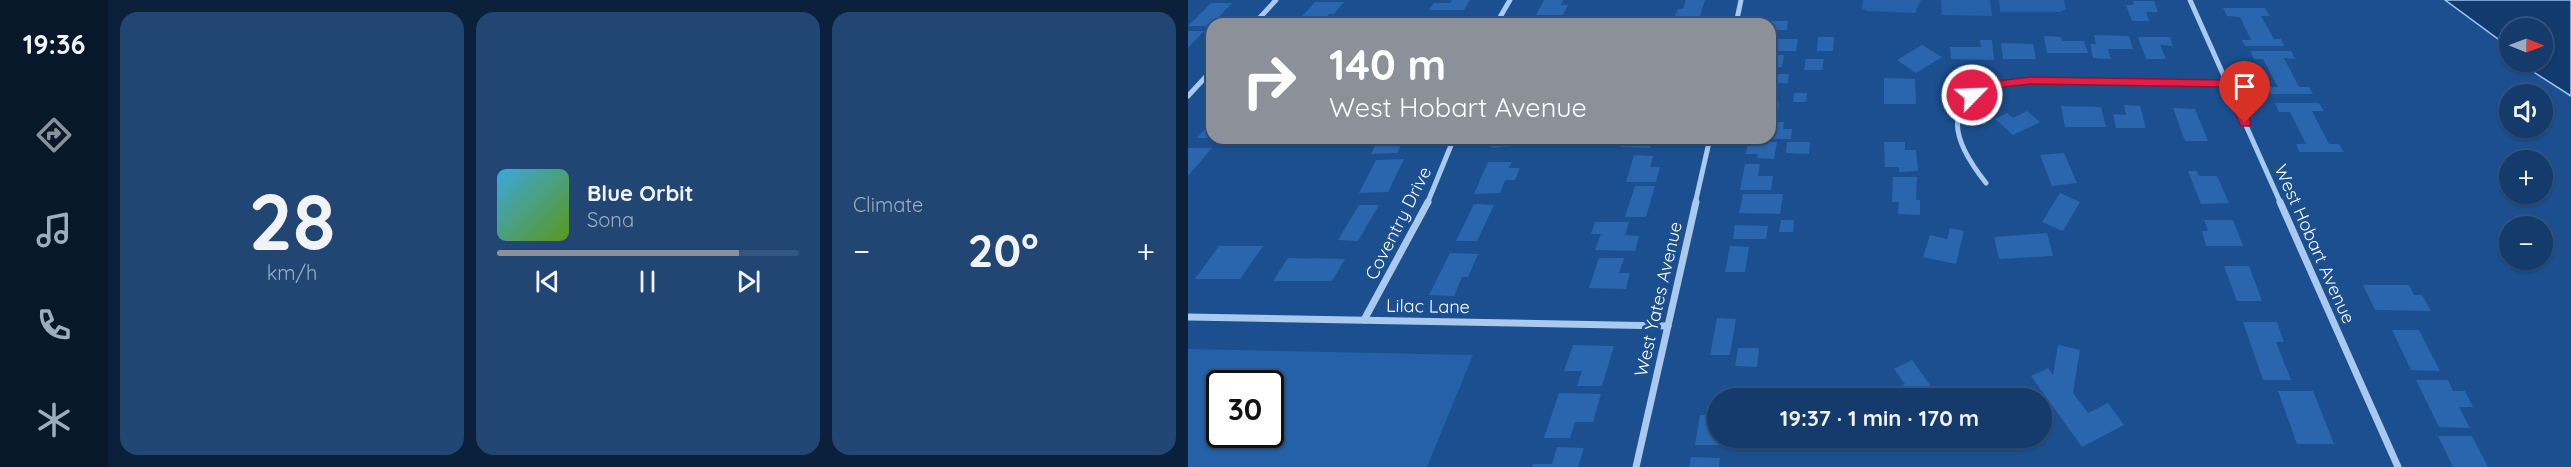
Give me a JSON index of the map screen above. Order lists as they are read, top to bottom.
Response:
{
  "streets": {
    "street": [
      "Coventry Drive",
      "West Hobart Avenue",
      "West Yates Avenue",
      "Lilac Lane"
    ]
  },
  "crossings": [
    ["Coventry Drive", "Lilac Lane"],
    ["West Yates Avenue", "Lilac Lane"]
  ],
  "north": "right",
  "page": {
    "tabs": "19:36",
    "tile": [
      ["28", "km/h"],
      "Climate"
    ],
    "map_buttons": ["+", "−"],
    "turn": ["140 m", "West Hobart Avenue"],
    "song": ["Blue Orbit", "Sona"],
    "heat": ["−", "20°", "+"],
    "limit": "30",
    "trip": "19:37 · 1 min · 170 m"
  }
}
